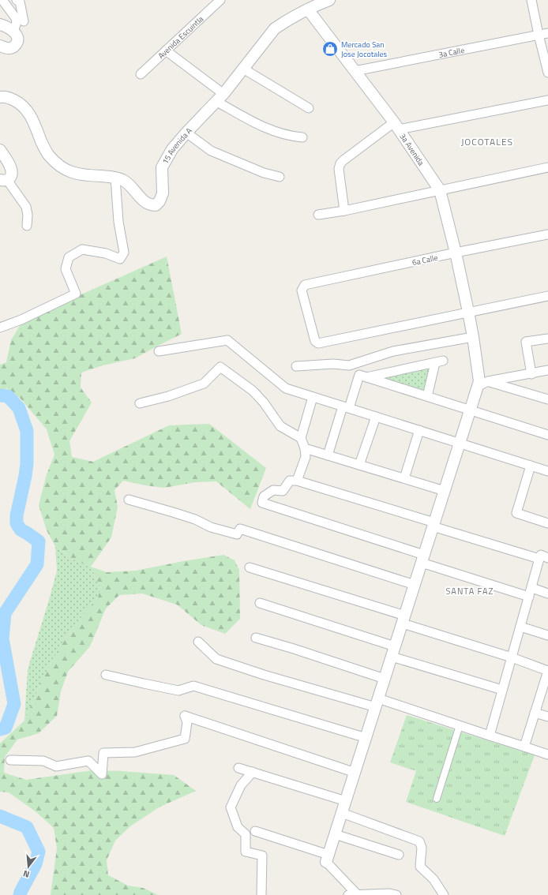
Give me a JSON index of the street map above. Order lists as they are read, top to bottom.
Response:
{
  "streets": {
    "street": [
      "Avenida Escuintla",
      "3a Calle",
      "15 Avenida A",
      "3a Avenida",
      "6a Calle"
    ]
  },
  "crossings": [
    ["3a Calle", "3a Avenida"],
    ["15 Avenida A", "3a Avenida"],
    ["3a Avenida", "6a Calle"]
  ],
  "districts": ["JOCOTALES", "SANTA FAZ"],
  "places": {
    "shop": ["Mercado San Jose Jocotales"]
  },
  "north": "bottom"
}
